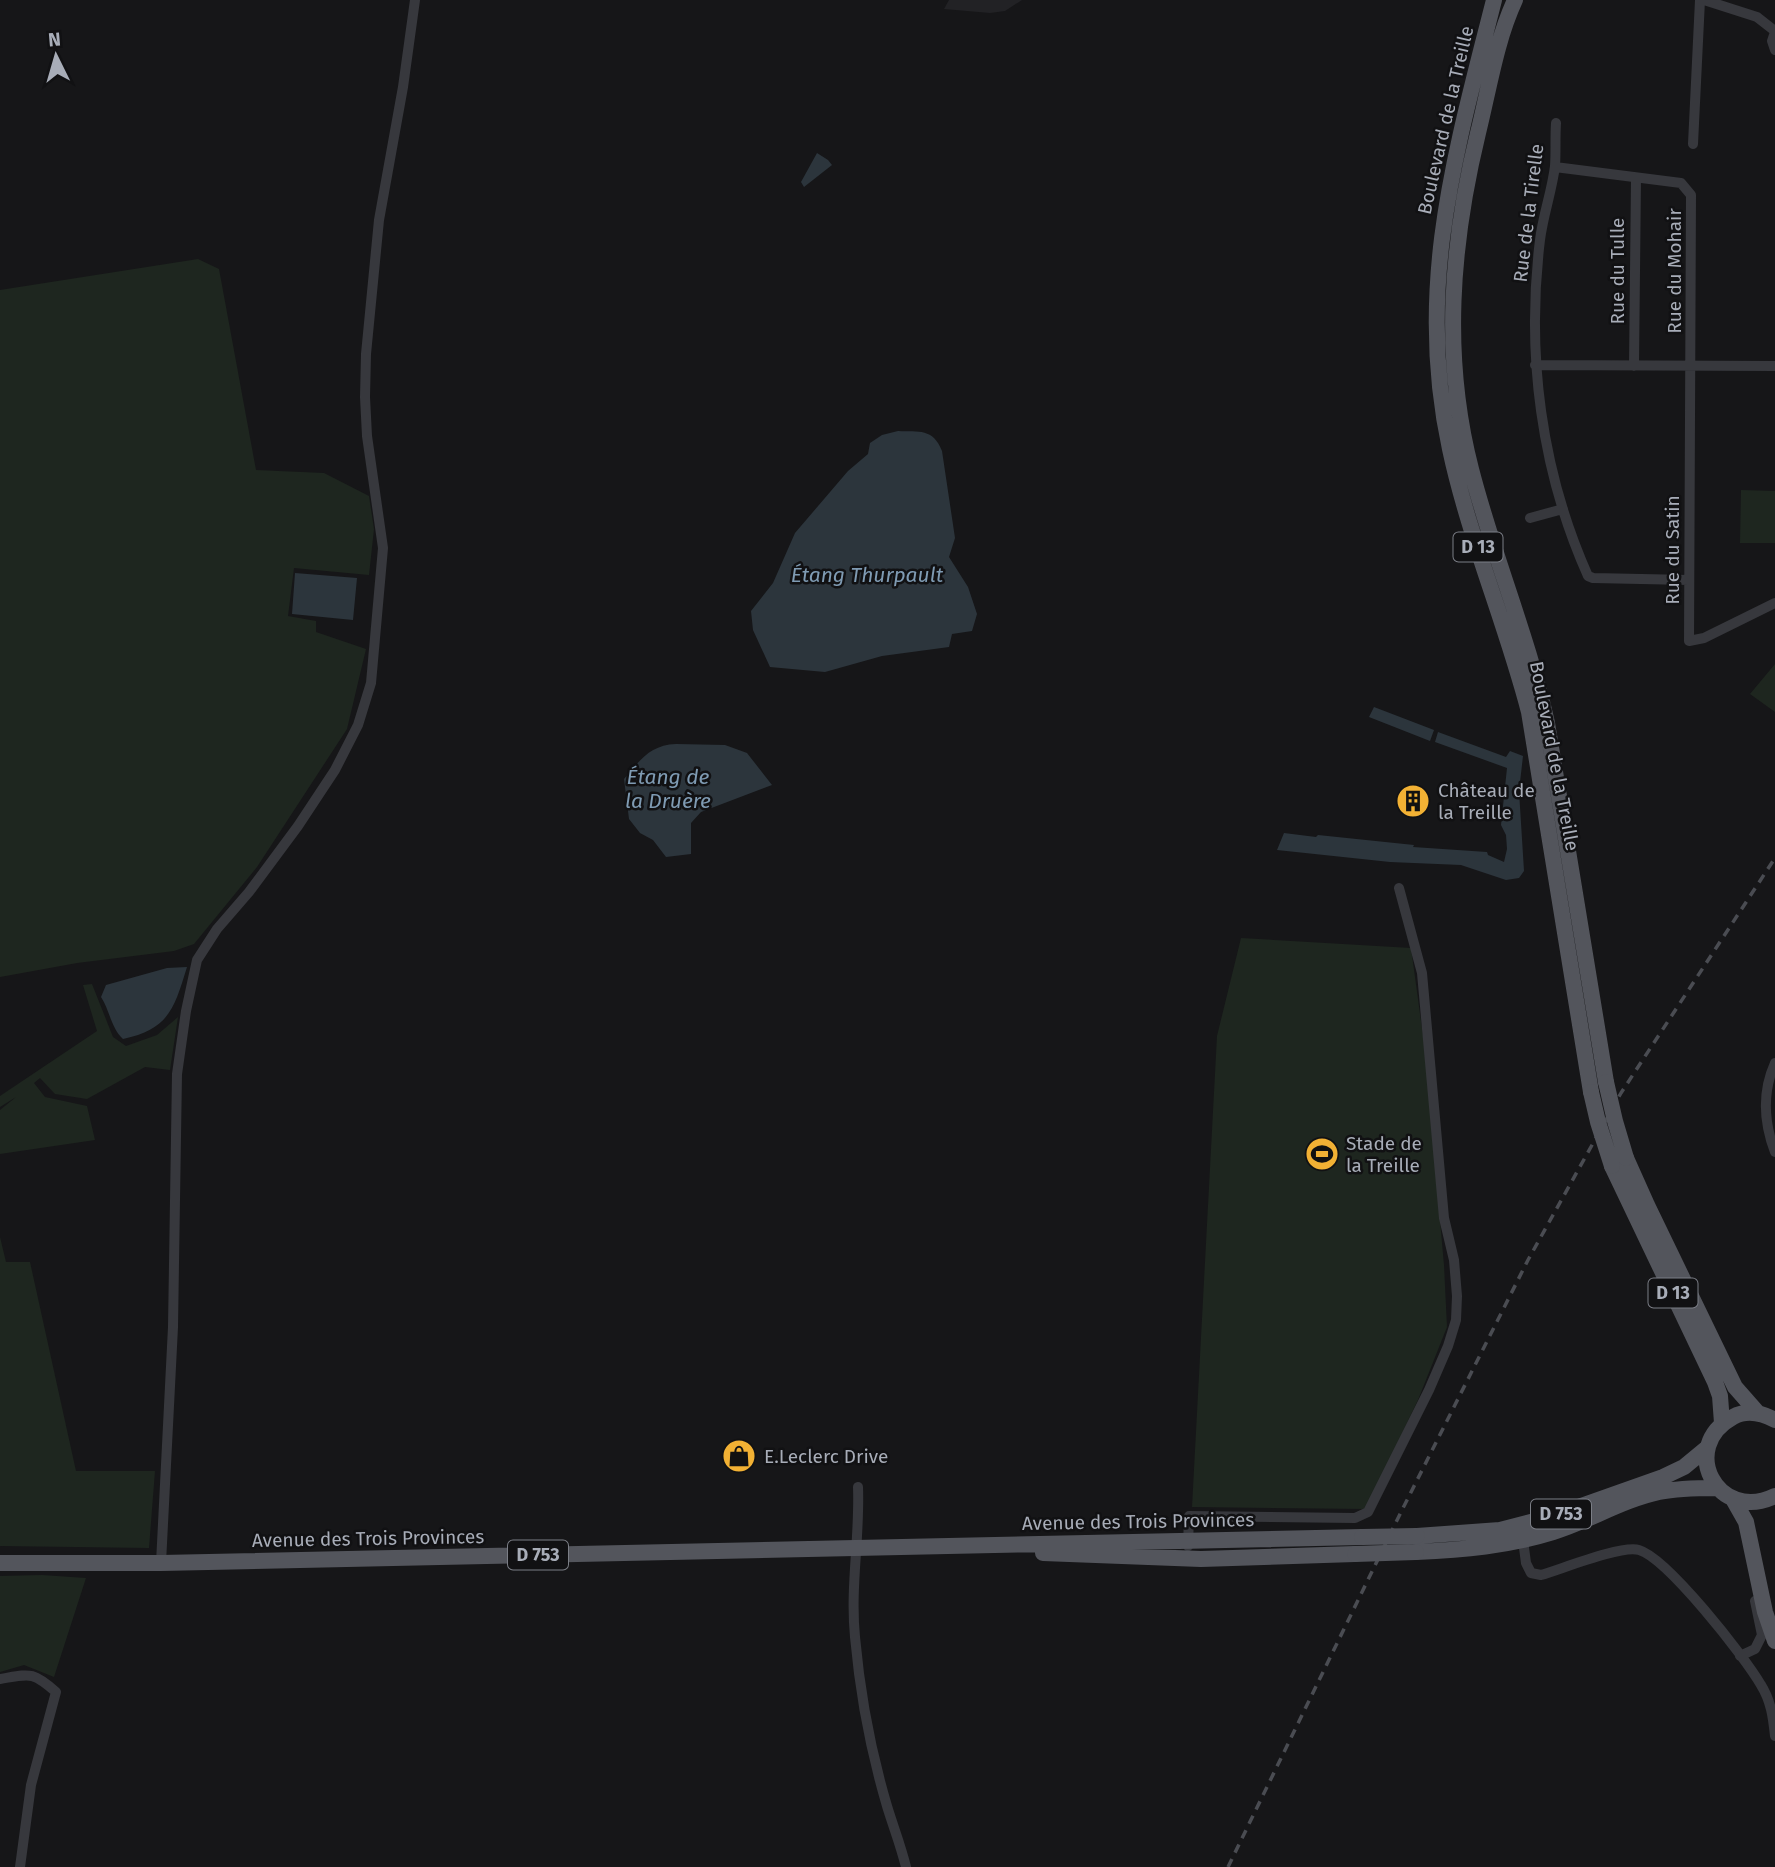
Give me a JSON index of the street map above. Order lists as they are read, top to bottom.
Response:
{
  "streets": {
    "main road": [
      "Boulevard de la Treille",
      "D 13",
      "D 753",
      "Avenue des Trois Provinces"
    ],
    "street": [
      "Rue de la Tirelle",
      "Rue du Tulle",
      "Rue du Mohair",
      "Rue du Satin"
    ]
  },
  "crossings": [
    ["Rue de la Tirelle", "Rue du Mohair"],
    ["Rue de la Tirelle", "Rue du Satin"],
    ["Rue du Tulle", "Rue du Mohair"],
    ["Rue du Mohair", "Rue du Satin"],
    ["D 753", "Avenue des Trois Provinces"]
  ],
  "water": ["Étang Thurpault", "Étang de la Druère"],
  "places": {
    "building": ["Château de la Treille"],
    "sports": ["Stade de la Treille"],
    "shop": ["E.Leclerc Drive"]
  },
  "north": "top"
}
